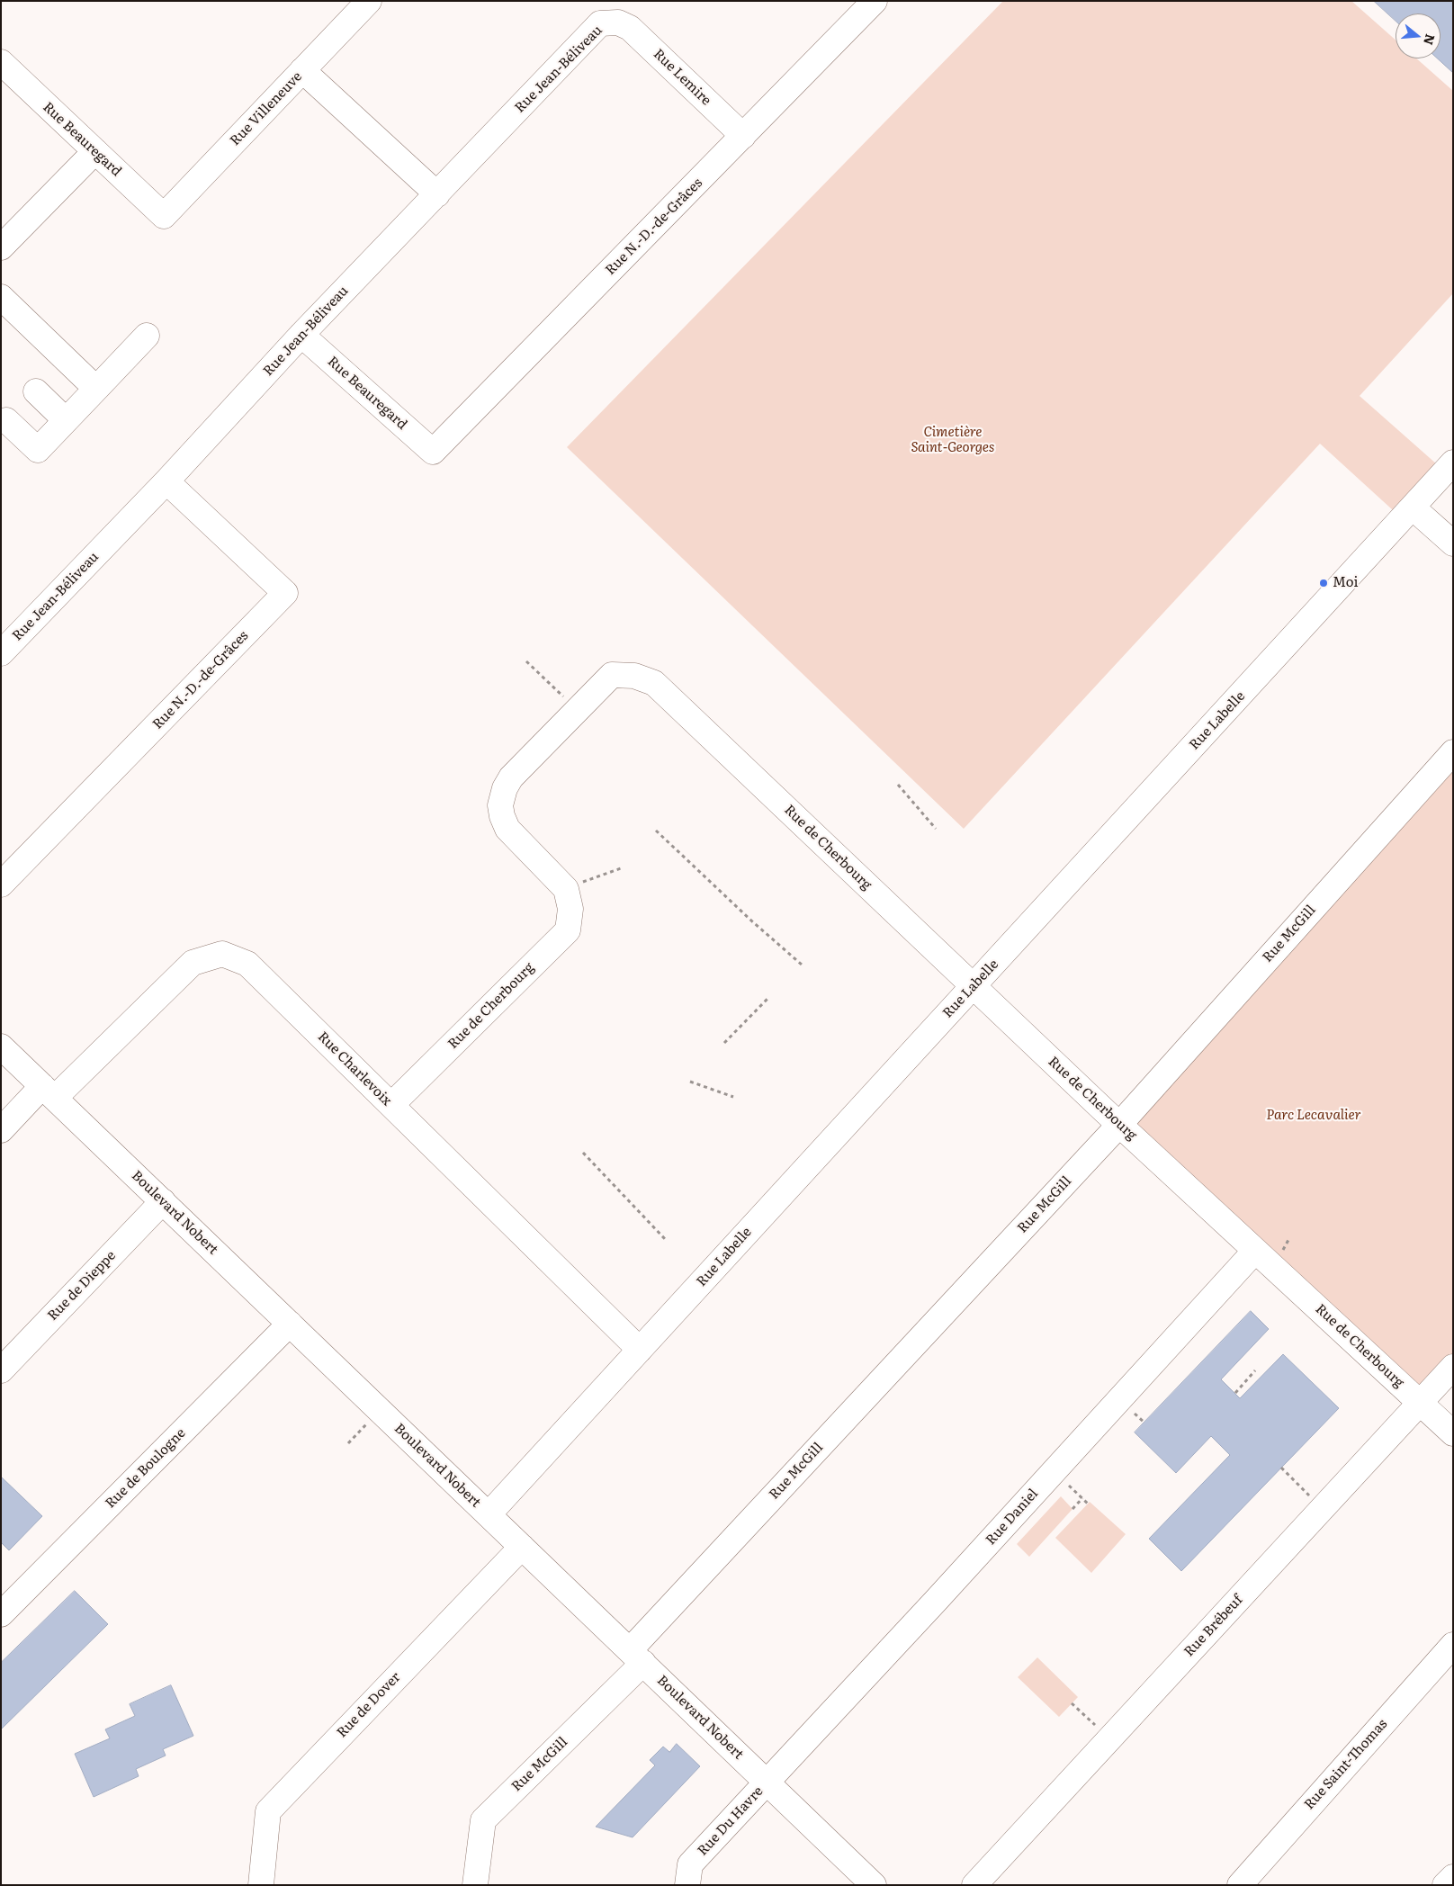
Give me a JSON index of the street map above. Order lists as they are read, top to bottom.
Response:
{
  "streets": {
    "street": [
      "Rue Jean-Béliveau",
      "Rue Lemire",
      "Rue Villeneuve",
      "Rue Beauregard",
      "Rue N.-D.-de-Grâces",
      "Rue Labelle",
      "Rue de Cherbourg",
      "Rue McGill",
      "Rue Charlevoix",
      "Boulevard Nobert",
      "Rue de Dieppe",
      "Rue de Boulogne",
      "Rue Daniel",
      "Rue Brébeuf",
      "Rue de Dover",
      "Rue Saint-Thomas",
      "Rue Du Havre"
    ]
  },
  "crossings": [
    ["Rue Jean-Béliveau", "Rue Lemire"],
    ["Rue Jean-Béliveau", "Rue Beauregard"],
    ["Rue Jean-Béliveau", "Rue N.-D.-de-Grâces"],
    ["Rue Lemire", "Rue N.-D.-de-Grâces"],
    ["Rue Villeneuve", "Rue Beauregard"],
    ["Rue Beauregard", "Rue N.-D.-de-Grâces"],
    ["Rue Labelle", "Rue de Cherbourg"],
    ["Rue Labelle", "Rue Charlevoix"],
    ["Rue Labelle", "Boulevard Nobert"],
    ["Rue de Cherbourg", "Rue McGill"],
    ["Rue de Cherbourg", "Rue Charlevoix"],
    ["Rue de Cherbourg", "Rue Daniel"],
    ["Rue de Cherbourg", "Rue Brébeuf"],
    ["Rue McGill", "Boulevard Nobert"],
    ["Rue Charlevoix", "Boulevard Nobert"],
    ["Boulevard Nobert", "Rue de Dieppe"],
    ["Boulevard Nobert", "Rue de Boulogne"],
    ["Boulevard Nobert", "Rue Daniel"],
    ["Boulevard Nobert", "Rue de Dover"],
    ["Boulevard Nobert", "Rue Du Havre"],
    ["Rue Daniel", "Rue Du Havre"]
  ],
  "parks": ["Cimetière Saint-Georges", "Parc Lecavalier"],
  "places": ["Moi"],
  "north": "right"
}
